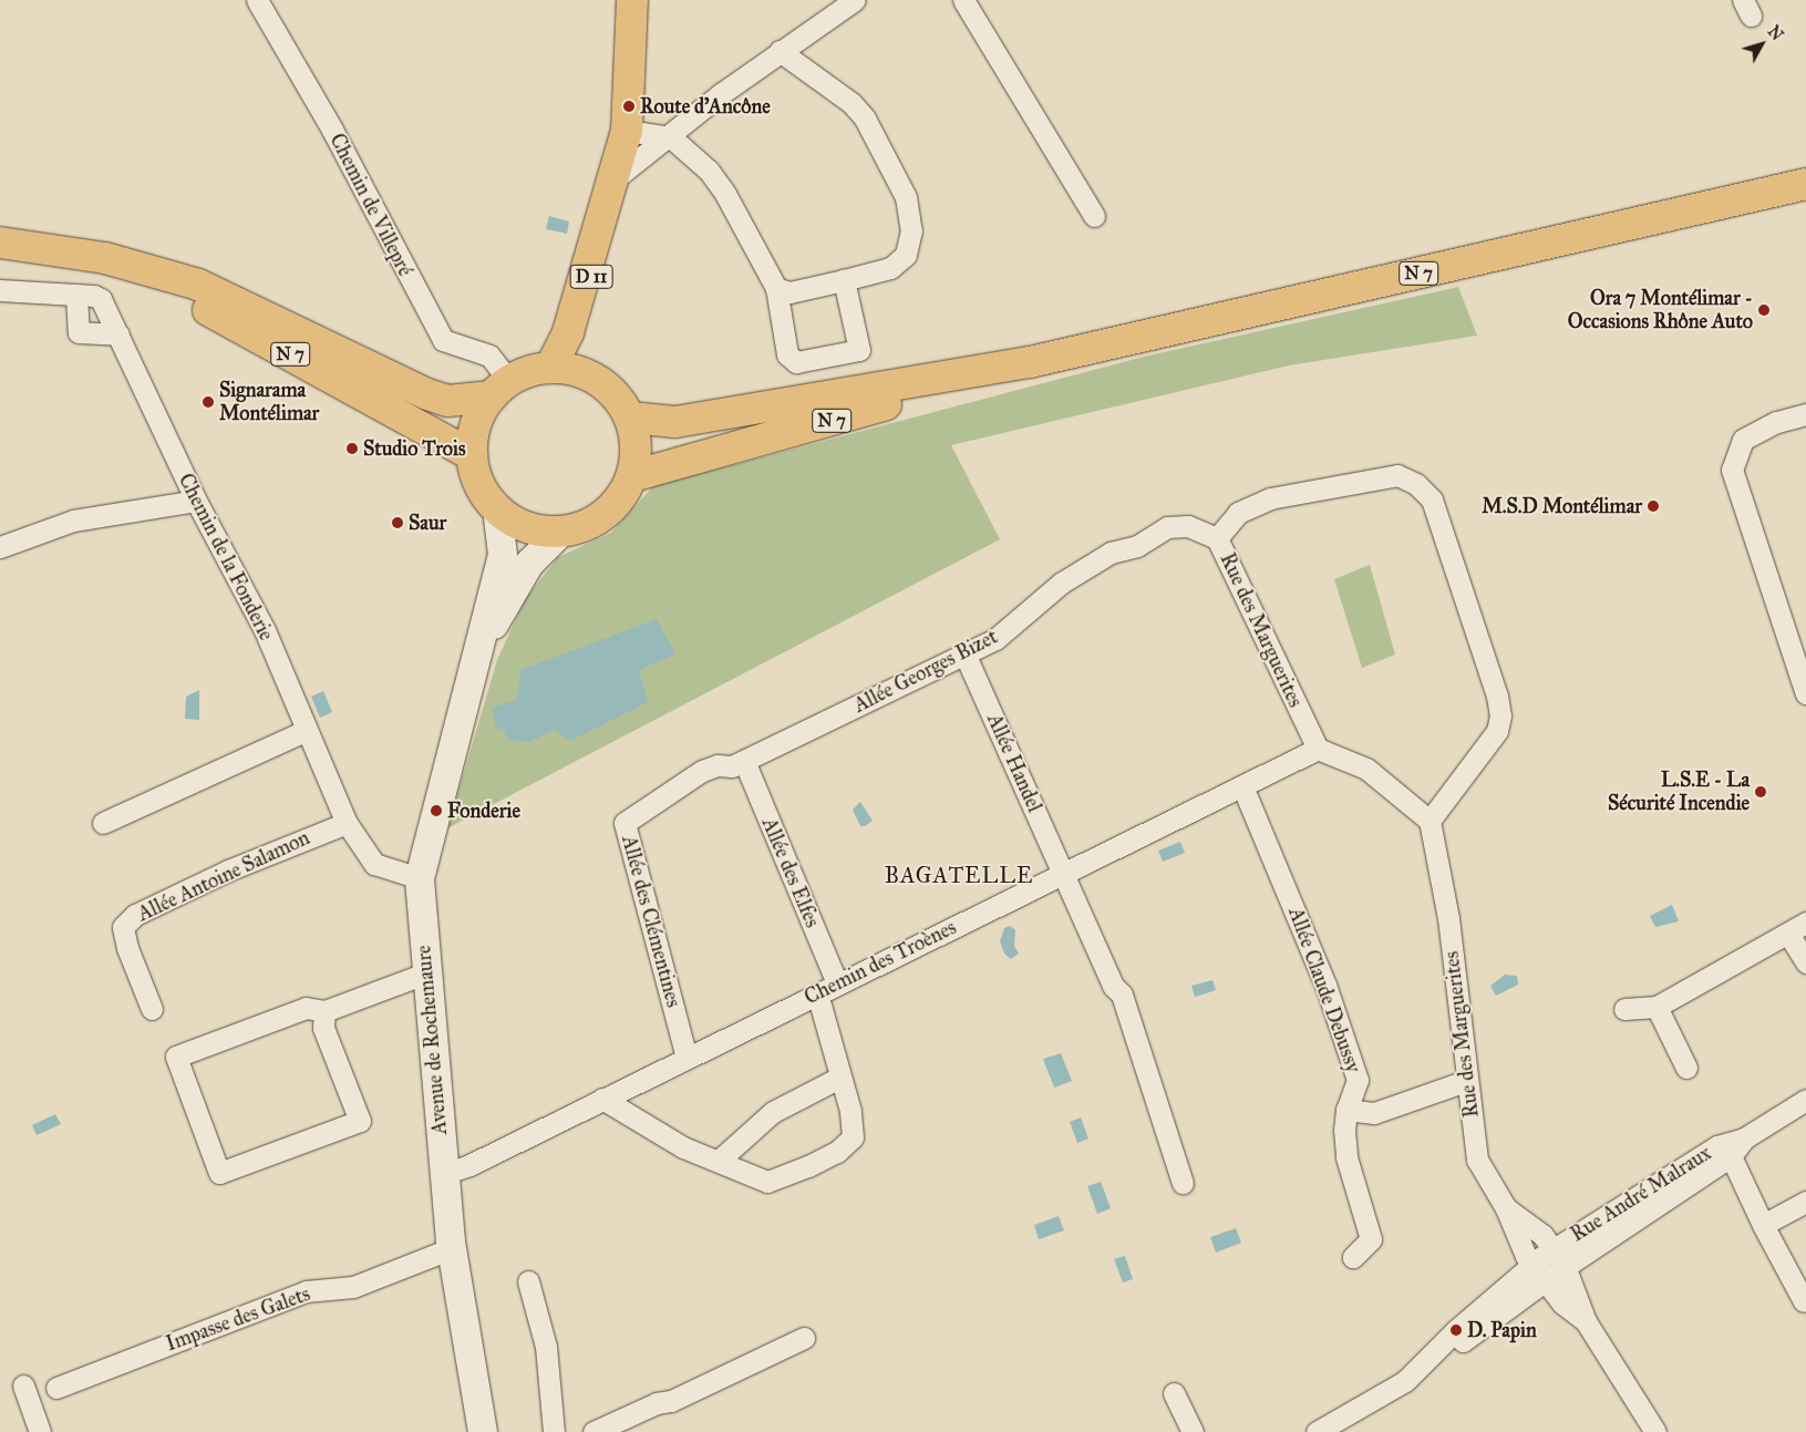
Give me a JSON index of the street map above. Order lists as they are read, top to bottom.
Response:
{
  "streets": {
    "main road": ["N 7", "D 11"],
    "street": [
      "Chemin de Villepré",
      "Chemin de la Fonderie",
      "Rue des Marguerites",
      "Allée Georges Bizet",
      "Allée Handel",
      "Allée des Elfes",
      "Allée Antoine Salamon",
      "Allée des Clémentines",
      "Chemin des Troènes",
      "Allée Claude Debussy",
      "Avenue de Rochemaure",
      "Rue André Malraux",
      "Impasse des Galets"
    ]
  },
  "crossings": [
    ["Chemin de Villepré", "N 7"],
    ["Chemin de Villepré", "D 11"],
    ["Chemin de Villepré", "Avenue de Rochemaure"],
    ["N 7", "D 11"],
    ["N 7", "Avenue de Rochemaure"],
    ["D 11", "Avenue de Rochemaure"],
    ["Chemin de la Fonderie", "Allée Antoine Salamon"],
    ["Chemin de la Fonderie", "Avenue de Rochemaure"],
    ["Rue des Marguerites", "Allée Georges Bizet"],
    ["Rue des Marguerites", "Chemin des Troènes"],
    ["Rue des Marguerites", "Rue André Malraux"],
    ["Allée Georges Bizet", "Allée Handel"],
    ["Allée Georges Bizet", "Allée des Elfes"],
    ["Allée Georges Bizet", "Allée des Clémentines"],
    ["Allée Handel", "Chemin des Troènes"],
    ["Allée des Elfes", "Allée des Clémentines"],
    ["Allée des Elfes", "Chemin des Troènes"],
    ["Allée des Clémentines", "Chemin des Troènes"],
    ["Chemin des Troènes", "Allée Claude Debussy"],
    ["Chemin des Troènes", "Avenue de Rochemaure"],
    ["Avenue de Rochemaure", "Impasse des Galets"]
  ],
  "districts": ["BAGATELLE"],
  "places": [
    "Route d'Ancône",
    "Ora 7 Montélimar - Occasions Rhône Auto",
    "Signarama Montélimar",
    "Studio Trois",
    "M.S.D Montélimar",
    "Saur",
    "L.S.E - La Sécurité Incendie",
    "Fonderie",
    "D. Papin"
  ],
  "north": "top right"
}
